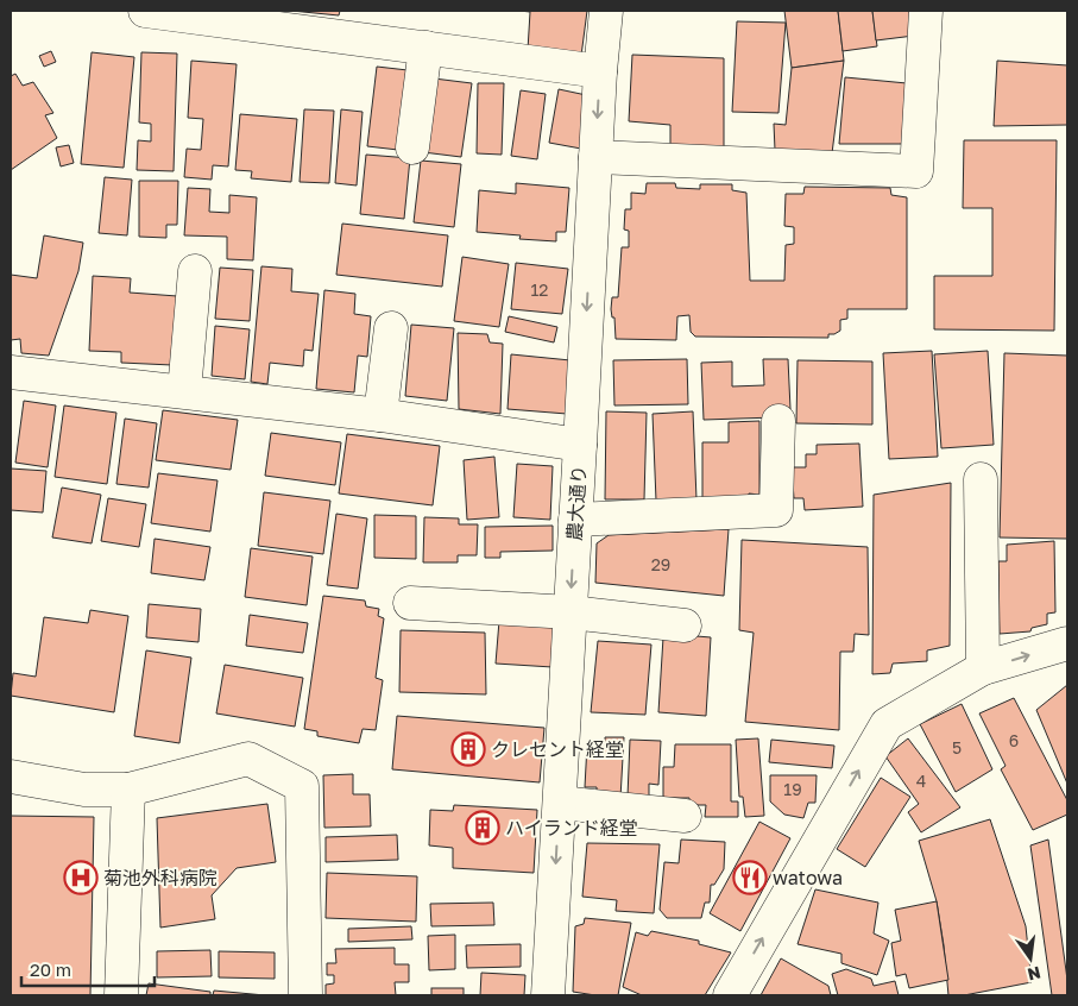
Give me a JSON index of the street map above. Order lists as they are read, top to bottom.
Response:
{
  "streets": {
    "street": ["農大通り"]
  },
  "one_way": ["農大通り"],
  "places": {
    "building": ["クレセント経堂", "ハイランド経堂"],
    "hospital": ["菊池外科病院"],
    "restaurant": ["watowa"]
  },
  "house_numbers": [
    "12",
    "29",
    "6",
    "5",
    "4",
    "19"
  ],
  "scale_bar": "20 m",
  "north": "bottom"
}
